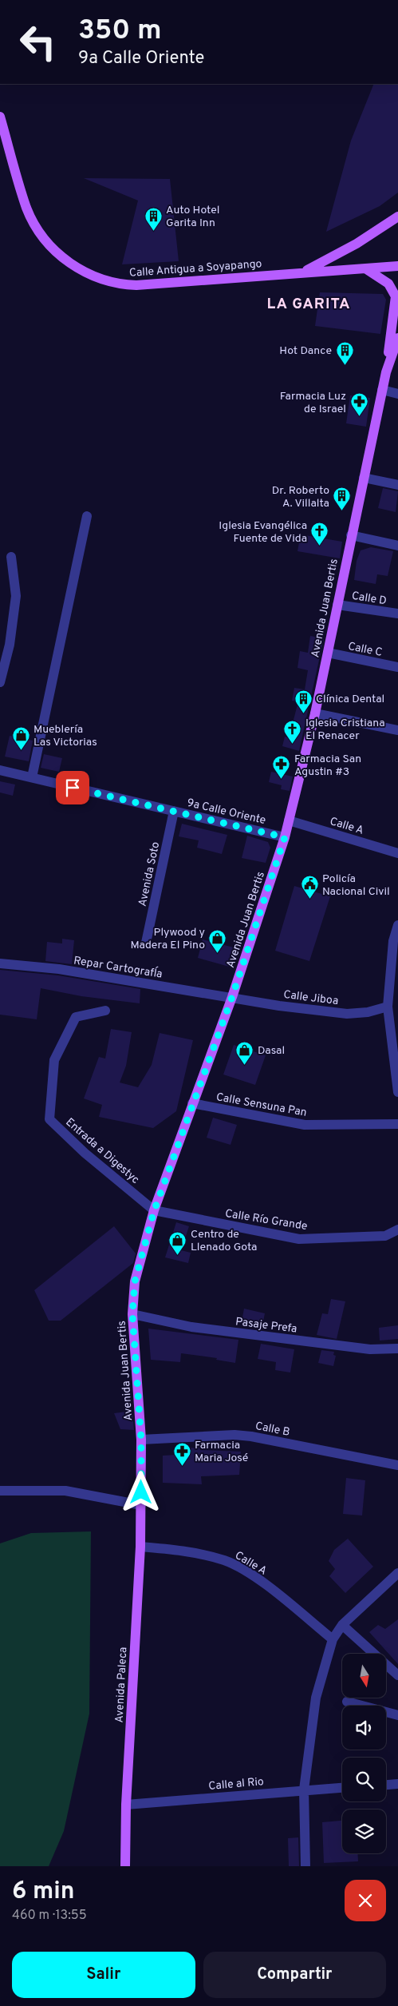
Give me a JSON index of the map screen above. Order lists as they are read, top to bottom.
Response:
{
  "streets": {
    "main road": ["Calle Antigua a Soyapango", "Avenida Juan Bertis", "Avenida Paleca"],
    "street": [
      "Calle D",
      "Calle C",
      "9a Calle Oriente",
      "Calle A",
      "Avenida Soto",
      "Repar CartografÍa",
      "Calle Jiboa",
      "Calle Sensuna Pan",
      "Entrada a Digestyc",
      "Calle Río Grande",
      "Pasaje Prefa",
      "Calle B",
      "Calle al Rio"
    ]
  },
  "crossings": [
    ["Calle D", "Avenida Juan Bertis"],
    ["Avenida Juan Bertis", "Calle C"],
    ["Avenida Juan Bertis", "9a Calle Oriente"],
    ["Avenida Juan Bertis", "Calle A"],
    ["Avenida Juan Bertis", "Repar CartografÍa"],
    ["Avenida Juan Bertis", "Calle Jiboa"],
    ["Avenida Juan Bertis", "Calle Sensuna Pan"],
    ["Avenida Juan Bertis", "Entrada a Digestyc"],
    ["Avenida Juan Bertis", "Calle Río Grande"],
    ["Avenida Juan Bertis", "Pasaje Prefa"],
    ["Avenida Juan Bertis", "Calle B"],
    ["Avenida Juan Bertis", "Avenida Paleca"],
    ["9a Calle Oriente", "Avenida Soto"],
    ["Calle A", "Avenida Paleca"],
    ["Repar CartografÍa", "Calle Jiboa"],
    ["Entrada a Digestyc", "Calle Río Grande"],
    ["Avenida Paleca", "Calle al Rio"]
  ],
  "districts": ["LA GARITA"],
  "places": {
    "building": [
      "Auto Hotel Garita Inn",
      "Hot Dance",
      "Dr. Roberto A. Villalta",
      "Clínica Dental"
    ],
    "pharmacy": ["Farmacia Luz de Israel", "Farmacia San Agustin #3", "Farmacia Maria José"],
    "church": ["Iglesia Evangélica Fuente de Vida", "Iglesia Cristiana El Renacer"],
    "shop": [
      "Mueblería Las Victorias",
      "Plywood y Madera El Pino",
      "Dasal",
      "Centro de Llenado Gota"
    ],
    "public building": ["Policía Nacional Civil"]
  },
  "north": "bottom",
  "page": {
    "turn": ["350 m", "9a Calle Oriente"],
    "heading": ["6 min", "460 m · 13:55"],
    "buttons": ["Salir", "Compartir"]
  }
}
